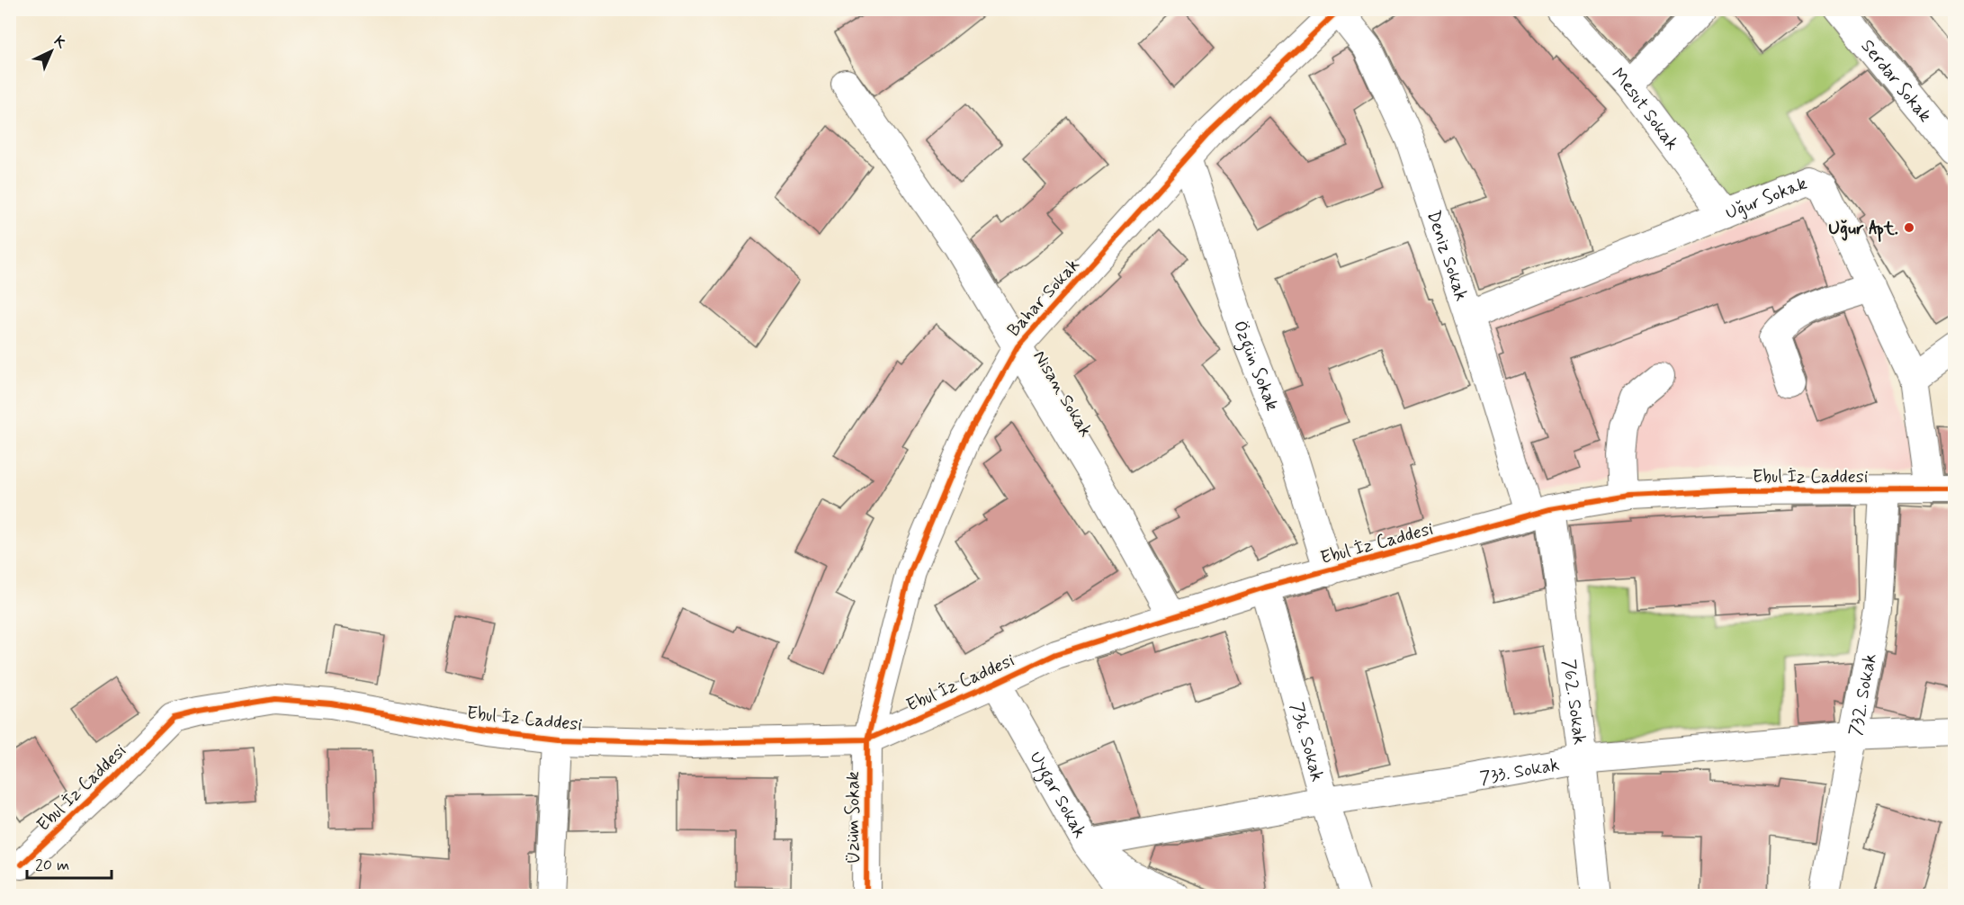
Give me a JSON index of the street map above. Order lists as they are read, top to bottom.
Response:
{
  "streets": {
    "street": [
      "Serdar Sokak",
      "Mesut Sokak",
      "Uğur Sokak",
      "Deniz Sokak",
      "Bahar Sokak",
      "Özgün Sokak",
      "Nisan Sokak",
      "Ebul İz Caddesi",
      "732. Sokak",
      "762. Sokak",
      "736. Sokak",
      "733. Sokak",
      "Uygar Sokak",
      "Üzüm Sokak"
    ]
  },
  "crossings": [
    ["Mesut Sokak", "Uğur Sokak"],
    ["Uğur Sokak", "Deniz Sokak"],
    ["Uğur Sokak", "Ebul İz Caddesi"],
    ["Deniz Sokak", "Bahar Sokak"],
    ["Deniz Sokak", "Ebul İz Caddesi"],
    ["Deniz Sokak", "762. Sokak"],
    ["Bahar Sokak", "Özgün Sokak"],
    ["Bahar Sokak", "Nisan Sokak"],
    ["Bahar Sokak", "Ebul İz Caddesi"],
    ["Bahar Sokak", "Üzüm Sokak"],
    ["Özgün Sokak", "Ebul İz Caddesi"],
    ["Nisan Sokak", "Ebul İz Caddesi"],
    ["Ebul İz Caddesi", "732. Sokak"],
    ["Ebul İz Caddesi", "762. Sokak"],
    ["Ebul İz Caddesi", "736. Sokak"],
    ["Ebul İz Caddesi", "Uygar Sokak"],
    ["Ebul İz Caddesi", "Üzüm Sokak"],
    ["732. Sokak", "733. Sokak"],
    ["762. Sokak", "733. Sokak"],
    ["736. Sokak", "733. Sokak"],
    ["733. Sokak", "Uygar Sokak"]
  ],
  "places": ["Uğur Apt."],
  "scale_bar": "20 m",
  "north": "top right"
}
